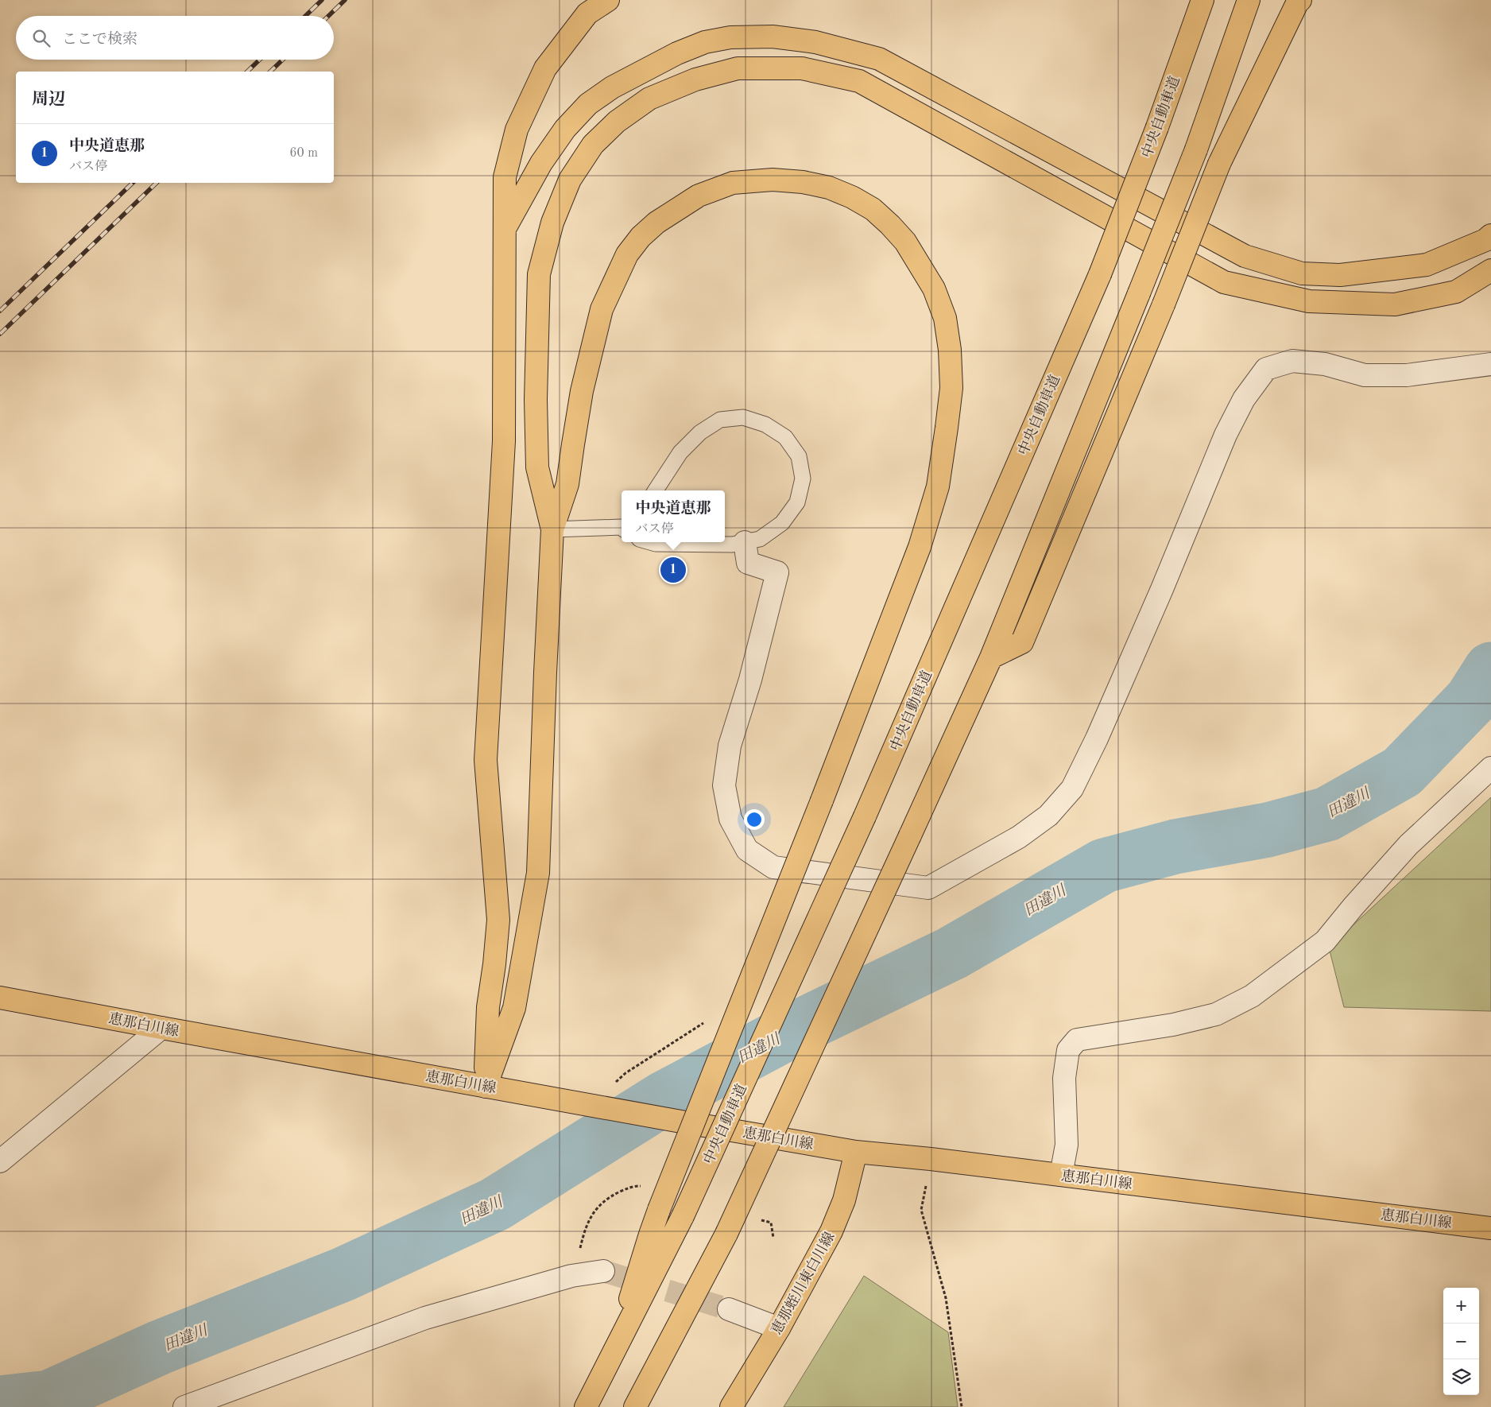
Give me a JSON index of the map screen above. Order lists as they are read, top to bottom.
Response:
{
  "streets": {
    "main road": ["中央自動車道", "恵那白川線", "恵那蛭川東白川線"]
  },
  "crossings": [
    ["恵那白川線", "恵那蛭川東白川線"]
  ],
  "water": ["田違川"],
  "page": {
    "search": "ここで検索",
    "heading": "周辺",
    "list": [
      {
        "mark": "1",
        "name": "中央道恵那",
        "note": "バス停",
        "value": "60 m"
      }
    ],
    "popup": ["中央道恵那", "バス停"],
    "pins": "1",
    "map_buttons": ["+", "−"]
  }
}
